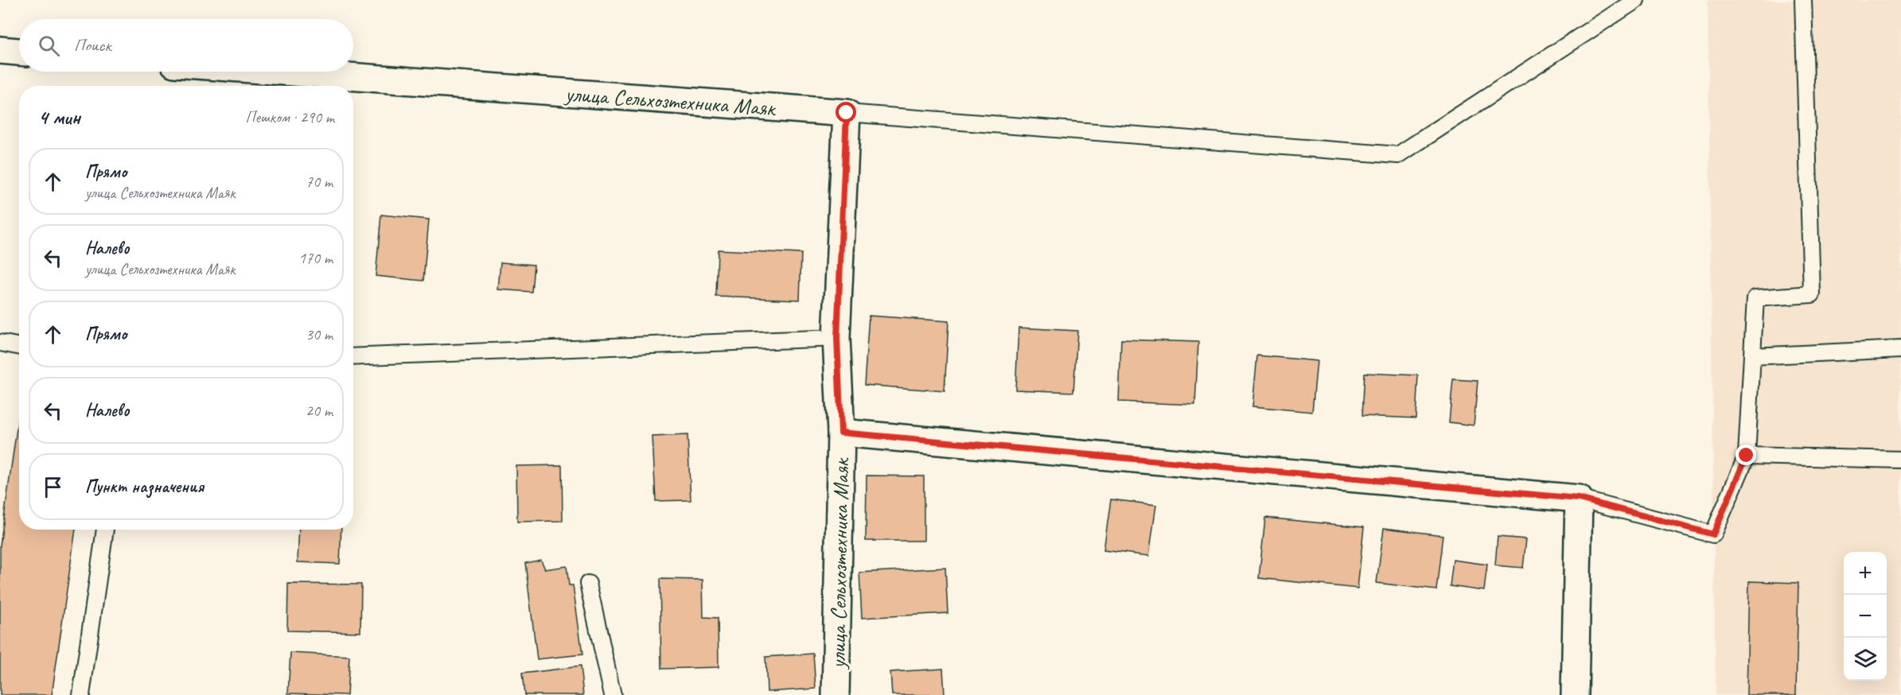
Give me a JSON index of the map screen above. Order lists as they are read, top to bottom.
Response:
{
  "streets": {
    "street": ["улица Сельхозтехника Маяк"]
  },
  "page": {
    "search": "Поиск",
    "heading": ["4 мин", "Пешком · 290 m"],
    "list": [
      ["Прямо", "улица Сельхозтехника Маяк", "70 m"],
      ["Налево", "улица Сельхозтехника Маяк", "170 m"],
      ["Прямо", "30 m"],
      ["Налево", "20 m"],
      "Пункт назначения"
    ],
    "map_buttons": ["+", "−"]
  }
}
